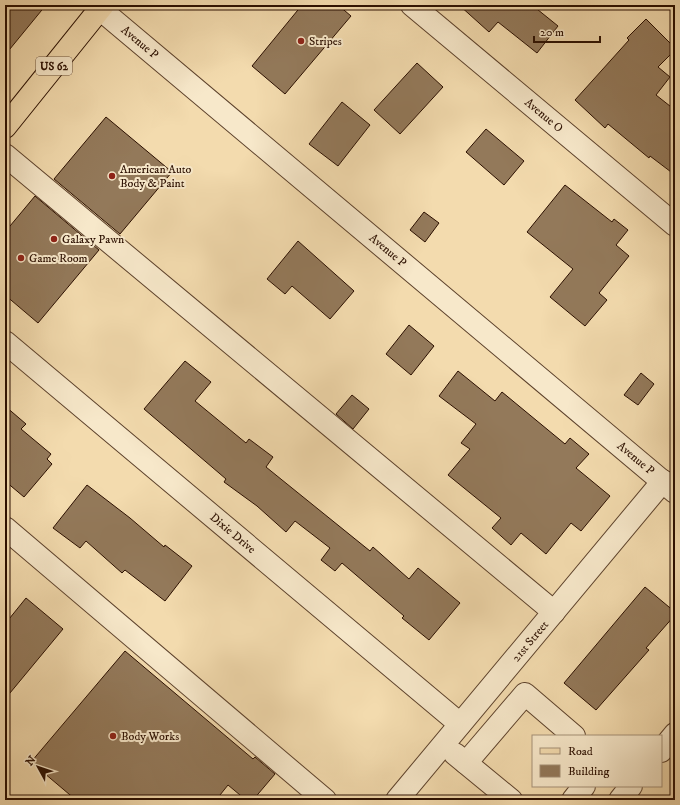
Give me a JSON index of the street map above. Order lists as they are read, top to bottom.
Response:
{
  "streets": {
    "main road": ["US 62"],
    "street": [
      "Avenue P",
      "Avenue O",
      "Dixie Drive",
      "21st Street"
    ]
  },
  "crossings": [
    ["Avenue P", "US 62"],
    ["Avenue P", "21st Street"],
    ["Dixie Drive", "21st Street"]
  ],
  "places": [
    "Stripes",
    "American Auto Body & Paint",
    "Galaxy Pawn",
    "Game Room",
    "Body Works"
  ],
  "legend": ["Road", "Building"],
  "scale_bar": "20 m",
  "north": "top left"
}
